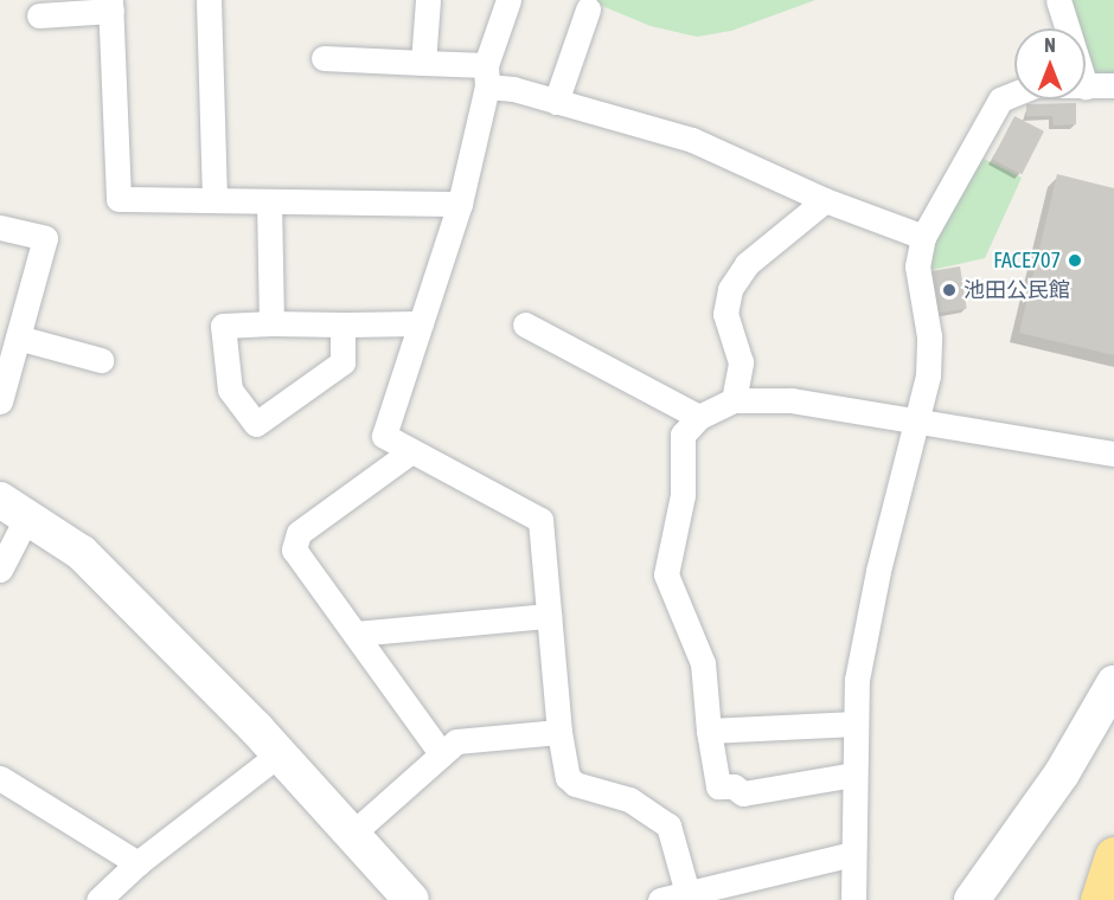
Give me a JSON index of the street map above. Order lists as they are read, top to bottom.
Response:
{
  "places": ["FACE707", "池田公民館"],
  "north": "top"
}
